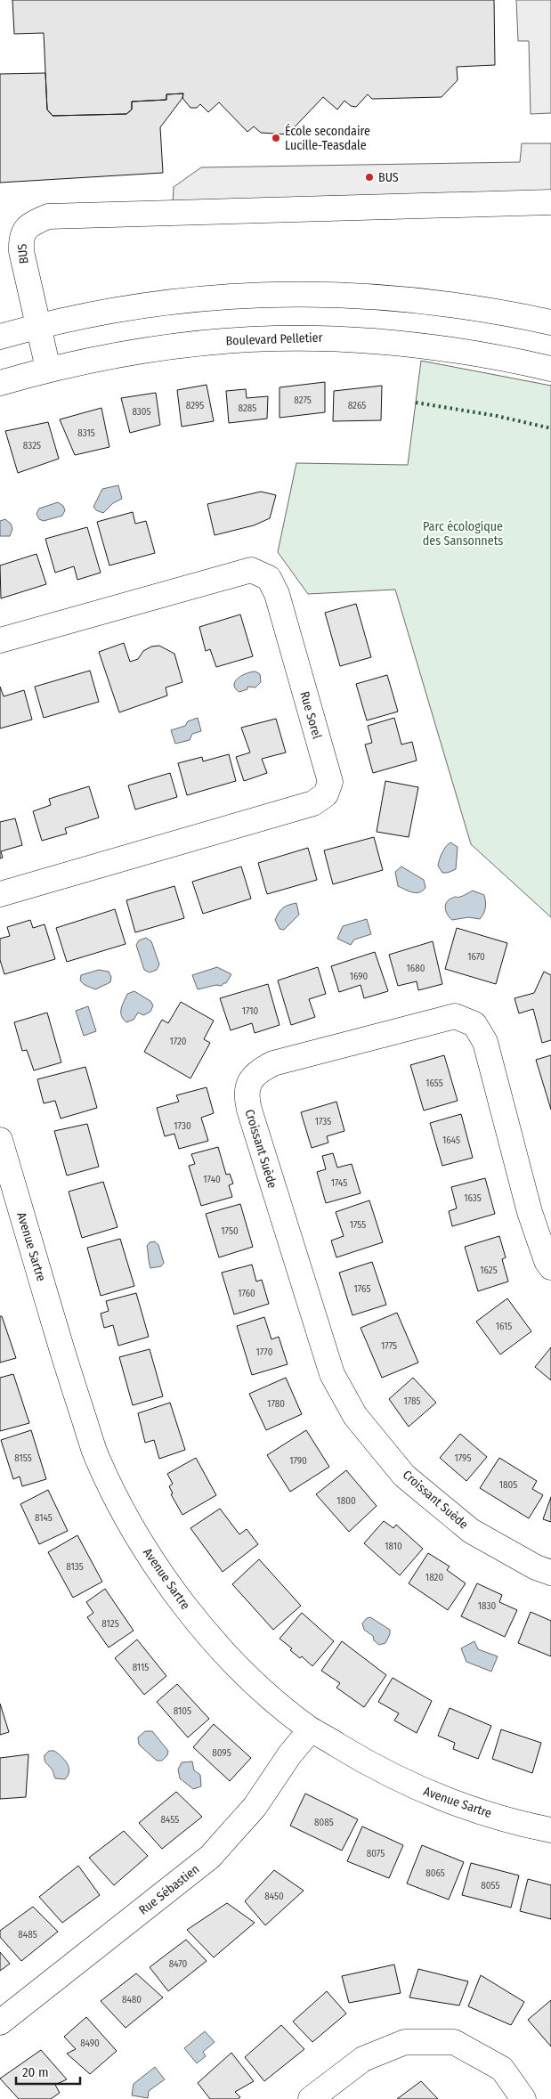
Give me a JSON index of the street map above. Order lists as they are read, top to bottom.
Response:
{
  "streets": {
    "street": [
      "BUS",
      "Boulevard Pelletier",
      "Rue Sorel",
      "Croissant Suède",
      "Avenue Sartre",
      "Rue Sébastien"
    ]
  },
  "crossings": [
    ["BUS", "Boulevard Pelletier"],
    ["Avenue Sartre", "Rue Sébastien"]
  ],
  "parks": ["Parc écologique des Sansonnets"],
  "places": ["École secondaire Lucille-Teasdale", "BUS"],
  "house_numbers": [
    "8275",
    "8295",
    "8265",
    "8285",
    "8305",
    "8315",
    "8325",
    "1670",
    "1680",
    "1690",
    "1710",
    "1720",
    "1655",
    "1735",
    "1730",
    "1645",
    "1740",
    "1745",
    "1635",
    "1755",
    "1750",
    "1625",
    "1765",
    "1760",
    "1615",
    "1775",
    "1770",
    "1785",
    "1780",
    "8155",
    "1795",
    "1790",
    "1805",
    "1800",
    "8145",
    "1810",
    "8135",
    "1820",
    "1830",
    "8125",
    "8115",
    "8105",
    "8095",
    "8455",
    "8085",
    "8075",
    "8065",
    "8055",
    "8450",
    "8485",
    "8470",
    "8480",
    "8490"
  ],
  "scale_bar": "20 m"
}
